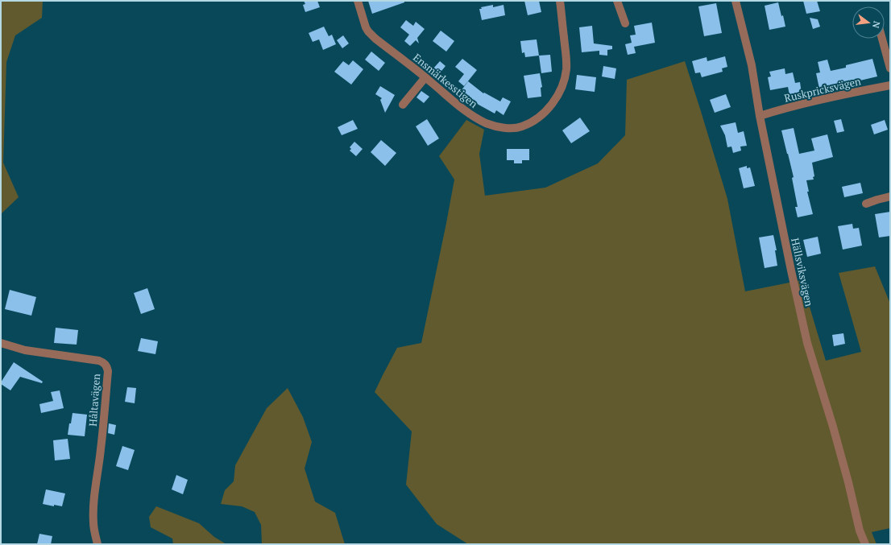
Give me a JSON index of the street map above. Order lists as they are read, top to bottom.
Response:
{
  "streets": {
    "street": [
      "Ensmärkesstigen",
      "Ruskpricksvägen",
      "Hällsviksvägen",
      "Håltavägen"
    ]
  },
  "crossings": [
    ["Ruskpricksvägen", "Hällsviksvägen"]
  ],
  "north": "right"
}
